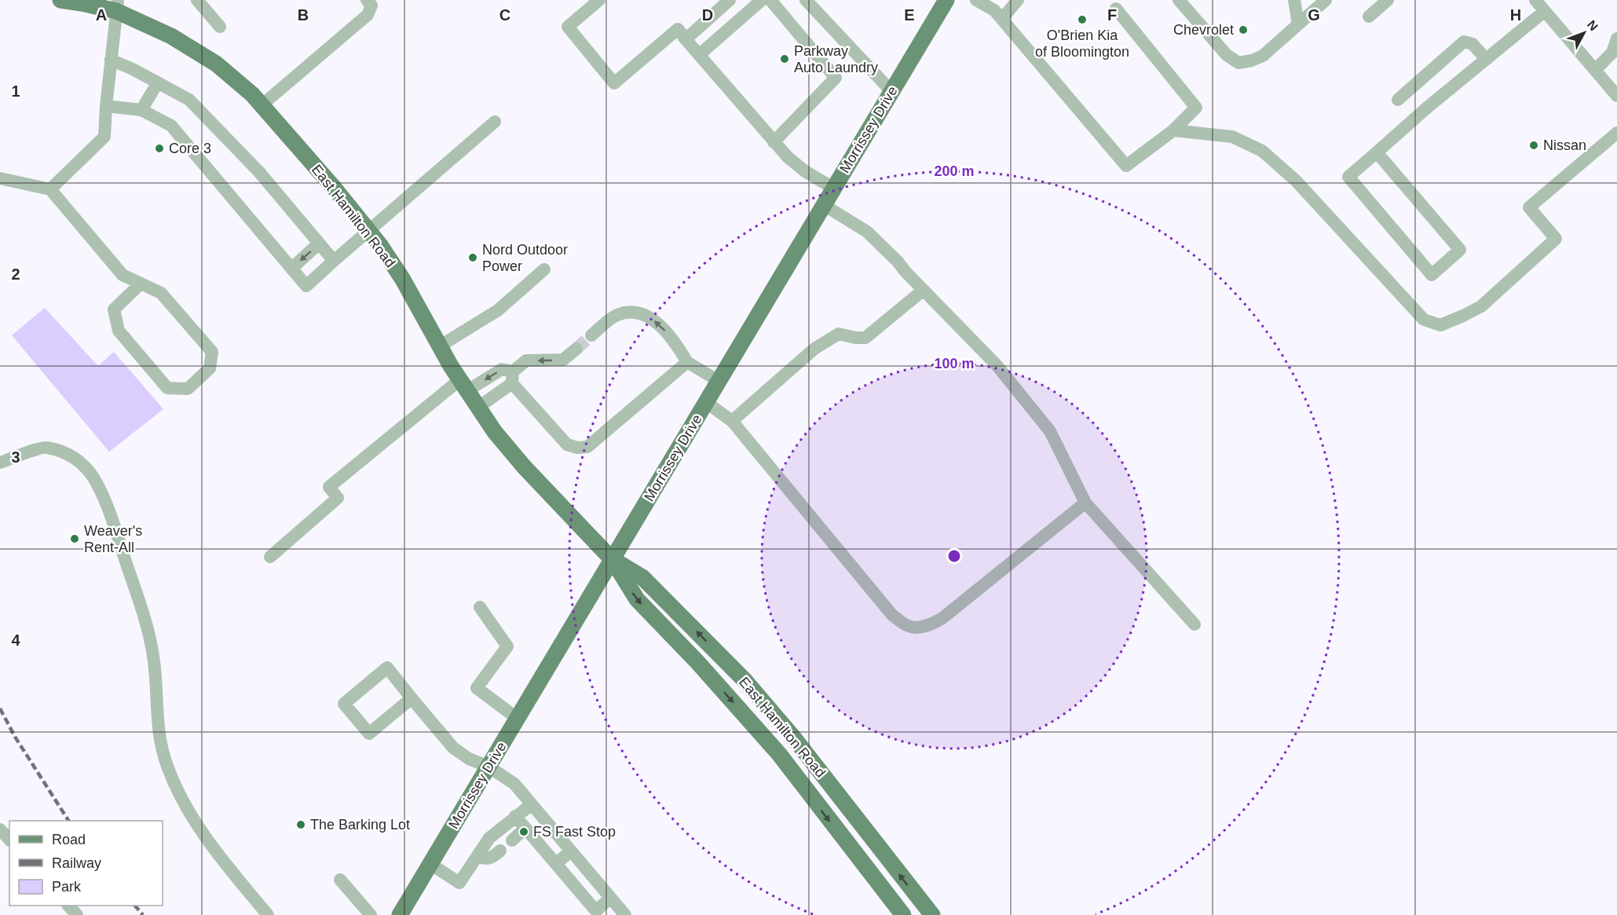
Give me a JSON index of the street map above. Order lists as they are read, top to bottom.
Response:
{
  "streets": {
    "main road": ["Morrissey Drive", "East Hamilton Road"]
  },
  "crossings": [
    ["Morrissey Drive", "East Hamilton Road"]
  ],
  "places": [
    "O'Brien Kia of Bloomington",
    "Chevrolet",
    "Parkway Auto Laundry",
    "Nissan",
    "Core 3",
    "Nord Outdoor Power",
    "Weaver's Rent-All",
    "The Barking Lot",
    "FS Fast Stop"
  ],
  "legend": ["Road", "Railway", "Park"],
  "north": "top right",
  "grid": {
    "columns": [
      "A",
      "B",
      "C",
      "D",
      "E",
      "F",
      "G",
      "H"
    ],
    "rows": [
      "1",
      "2",
      "3",
      "4"
    ]
  },
  "rings": ["200 m", "100 m"]
}
